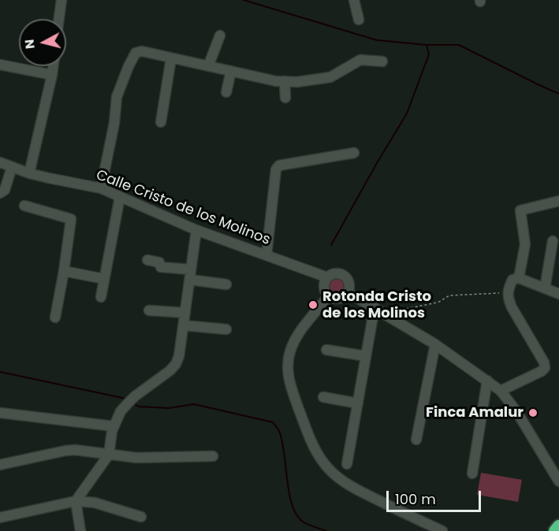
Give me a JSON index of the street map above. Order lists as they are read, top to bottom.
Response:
{
  "streets": {
    "street": ["Calle Cristo de los Molinos"]
  },
  "places": ["Rotonda Cristo de los Molinos", "Finca Amalur"],
  "scale_bar": "100 m",
  "north": "left"
}
